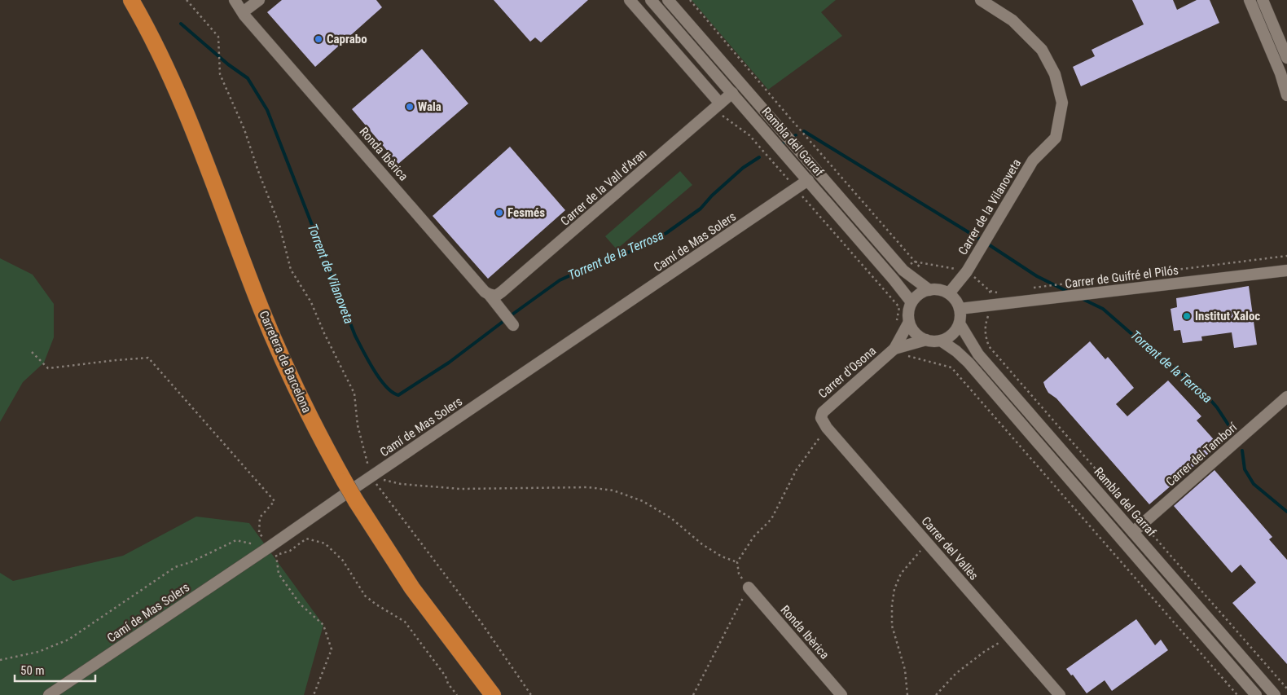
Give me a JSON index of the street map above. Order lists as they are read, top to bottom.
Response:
{
  "streets": {
    "highway": ["Carretera de Barcelona"],
    "street": [
      "Rambla del Garraf",
      "Ronda Ibèrica",
      "Carrer de la Vall d'Aran",
      "Carrer de la Vilanoveta",
      "Camí de Mas Solers",
      "Carrer de Guifré el Pilós",
      "Carrer d'Osona",
      "Carrer del Tamborí",
      "Carrer del Vallès"
    ]
  },
  "crossings": [
    ["Rambla del Garraf", "Carrer de la Vall d'Aran"],
    ["Rambla del Garraf", "Carrer de la Vilanoveta"],
    ["Rambla del Garraf", "Camí de Mas Solers"],
    ["Rambla del Garraf", "Carrer de Guifré el Pilós"],
    ["Rambla del Garraf", "Carrer d'Osona"],
    ["Rambla del Garraf", "Carrer del Tamborí"],
    ["Ronda Ibèrica", "Carrer de la Vall d'Aran"],
    ["Carrer de la Vilanoveta", "Carrer de Guifré el Pilós"],
    ["Carrer de la Vilanoveta", "Carrer d'Osona"],
    ["Carrer de Guifré el Pilós", "Carrer d'Osona"],
    ["Carrer d'Osona", "Carrer del Vallès"]
  ],
  "water": ["Torrent de la Terrosa", "Torrent de Vilanoveta"],
  "places": [
    "Caprabo",
    "Wala",
    "Fesmés",
    "Institut Xaloc"
  ],
  "scale_bar": "50 m"
}
